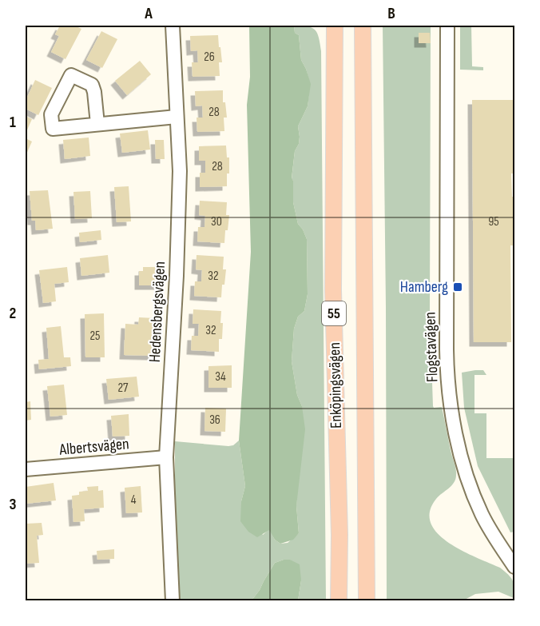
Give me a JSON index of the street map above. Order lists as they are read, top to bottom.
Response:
{
  "streets": {
    "main road": ["55", "Enköpingsvägen"],
    "street": ["Hedensbergsvägen", "Flogstavägen", "Albertsvägen"]
  },
  "crossings": [
    ["Hedensbergsvägen", "Albertsvägen"]
  ],
  "places": {
    "transit": ["Hamberg"]
  },
  "house_numbers": [
    "26",
    "28",
    "28",
    "30",
    "95",
    "32",
    "32",
    "25",
    "34",
    "27",
    "36",
    "4"
  ],
  "grid": {
    "columns": ["A", "B"],
    "rows": ["1", "2", "3"]
  }
}
